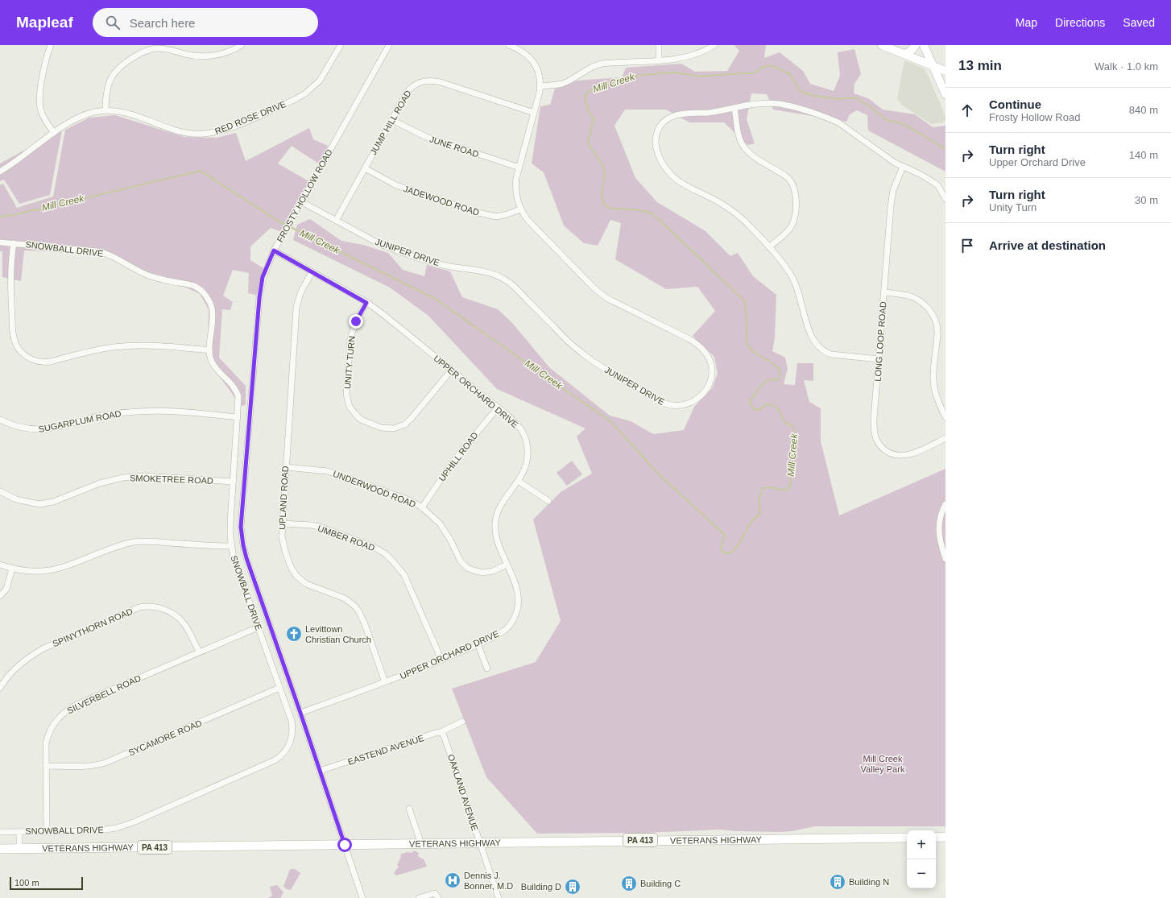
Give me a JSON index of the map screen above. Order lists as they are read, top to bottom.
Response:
{
  "streets": {
    "main road": ["VETERANS HIGHWAY", "PA 413"],
    "street": [
      "RED ROSE DRIVE",
      "JUMP HILL ROAD",
      "JUNE ROAD",
      "FROSTY HOLLOW ROAD",
      "JADEWOOD ROAD",
      "SNOWBALL DRIVE",
      "JUNIPER DRIVE",
      "LONG LOOP ROAD",
      "UNITY TURN",
      "UPPER ORCHARD DRIVE",
      "SUGARPLUM ROAD",
      "UPHILL ROAD",
      "SMOKETREE ROAD",
      "UNDERWOOD ROAD",
      "UPLAND ROAD",
      "UMBER ROAD",
      "SPINYTHORN ROAD",
      "SILVERBELL ROAD",
      "SYCAMORE ROAD",
      "EASTEND AVENUE",
      "OAKLAND AVENUE"
    ]
  },
  "crossings": [
    ["JUMP HILL ROAD", "JUNE ROAD"],
    ["JUMP HILL ROAD", "JADEWOOD ROAD"],
    ["JUMP HILL ROAD", "JUNIPER DRIVE"],
    ["JUNE ROAD", "JUNIPER DRIVE"],
    ["FROSTY HOLLOW ROAD", "JUNIPER DRIVE"],
    ["FROSTY HOLLOW ROAD", "UPPER ORCHARD DRIVE"],
    ["FROSTY HOLLOW ROAD", "EASTEND AVENUE"],
    ["FROSTY HOLLOW ROAD", "VETERANS HIGHWAY"],
    ["JADEWOOD ROAD", "JUNIPER DRIVE"],
    ["SNOWBALL DRIVE", "SUGARPLUM ROAD"],
    ["SNOWBALL DRIVE", "SMOKETREE ROAD"],
    ["SNOWBALL DRIVE", "SILVERBELL ROAD"],
    ["SNOWBALL DRIVE", "SYCAMORE ROAD"],
    ["UNITY TURN", "UPPER ORCHARD DRIVE"],
    ["UPPER ORCHARD DRIVE", "UPHILL ROAD"],
    ["UPPER ORCHARD DRIVE", "UNDERWOOD ROAD"],
    ["UPPER ORCHARD DRIVE", "UPLAND ROAD"],
    ["UPPER ORCHARD DRIVE", "UMBER ROAD"],
    ["UPHILL ROAD", "UNDERWOOD ROAD"],
    ["UNDERWOOD ROAD", "UPLAND ROAD"],
    ["UPLAND ROAD", "UMBER ROAD"],
    ["SPINYTHORN ROAD", "SILVERBELL ROAD"],
    ["SILVERBELL ROAD", "SYCAMORE ROAD"],
    ["EASTEND AVENUE", "OAKLAND AVENUE"],
    ["OAKLAND AVENUE", "VETERANS HIGHWAY"]
  ],
  "water": ["Mill Creek"],
  "parks": ["Mill Creek Valley Park"],
  "places": {
    "church": ["Levittown Christian Church"],
    "hospital": ["Dennis J. Bonner, M.D"],
    "building": ["Building N", "Building C", "Building D"]
  },
  "scale_bar": "100 m",
  "page": {
    "header": "Mapleaf",
    "search": "Search here",
    "nav": ["Map", "Directions", "Saved"],
    "heading": ["13 min", "Walk · 1.0 km"],
    "list": [
      ["Continue", "Frosty Hollow Road", "840 m"],
      ["Turn right", "Upper Orchard Drive", "140 m"],
      ["Turn right", "Unity Turn", "30 m"],
      "Arrive at destination"
    ],
    "map_buttons": ["+", "−"],
    "scale": "100 m"
  }
}
